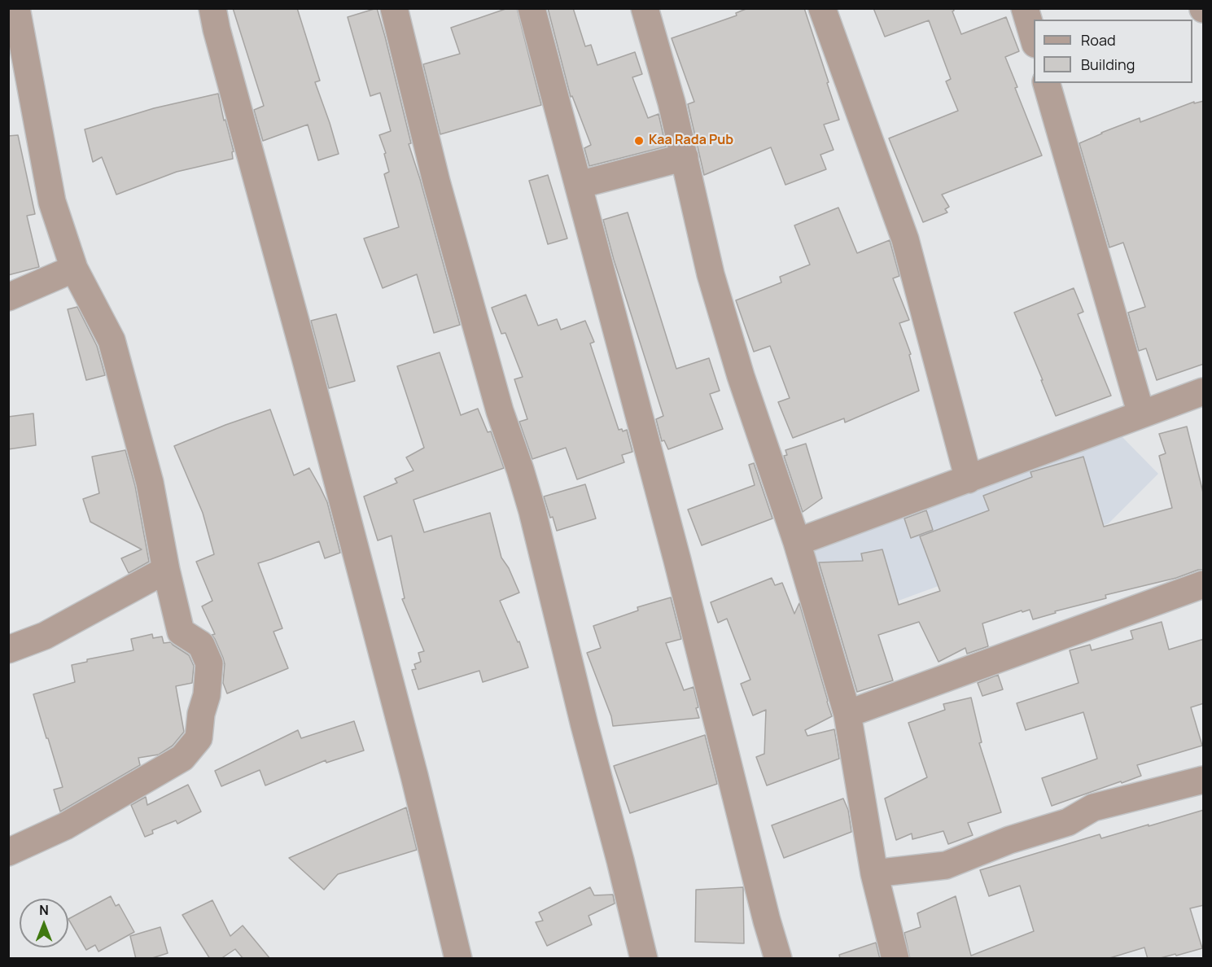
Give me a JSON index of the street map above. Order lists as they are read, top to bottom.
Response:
{
  "places": ["Kaa Rada Pub"],
  "legend": ["Road", "Building"],
  "north": "top"
}
